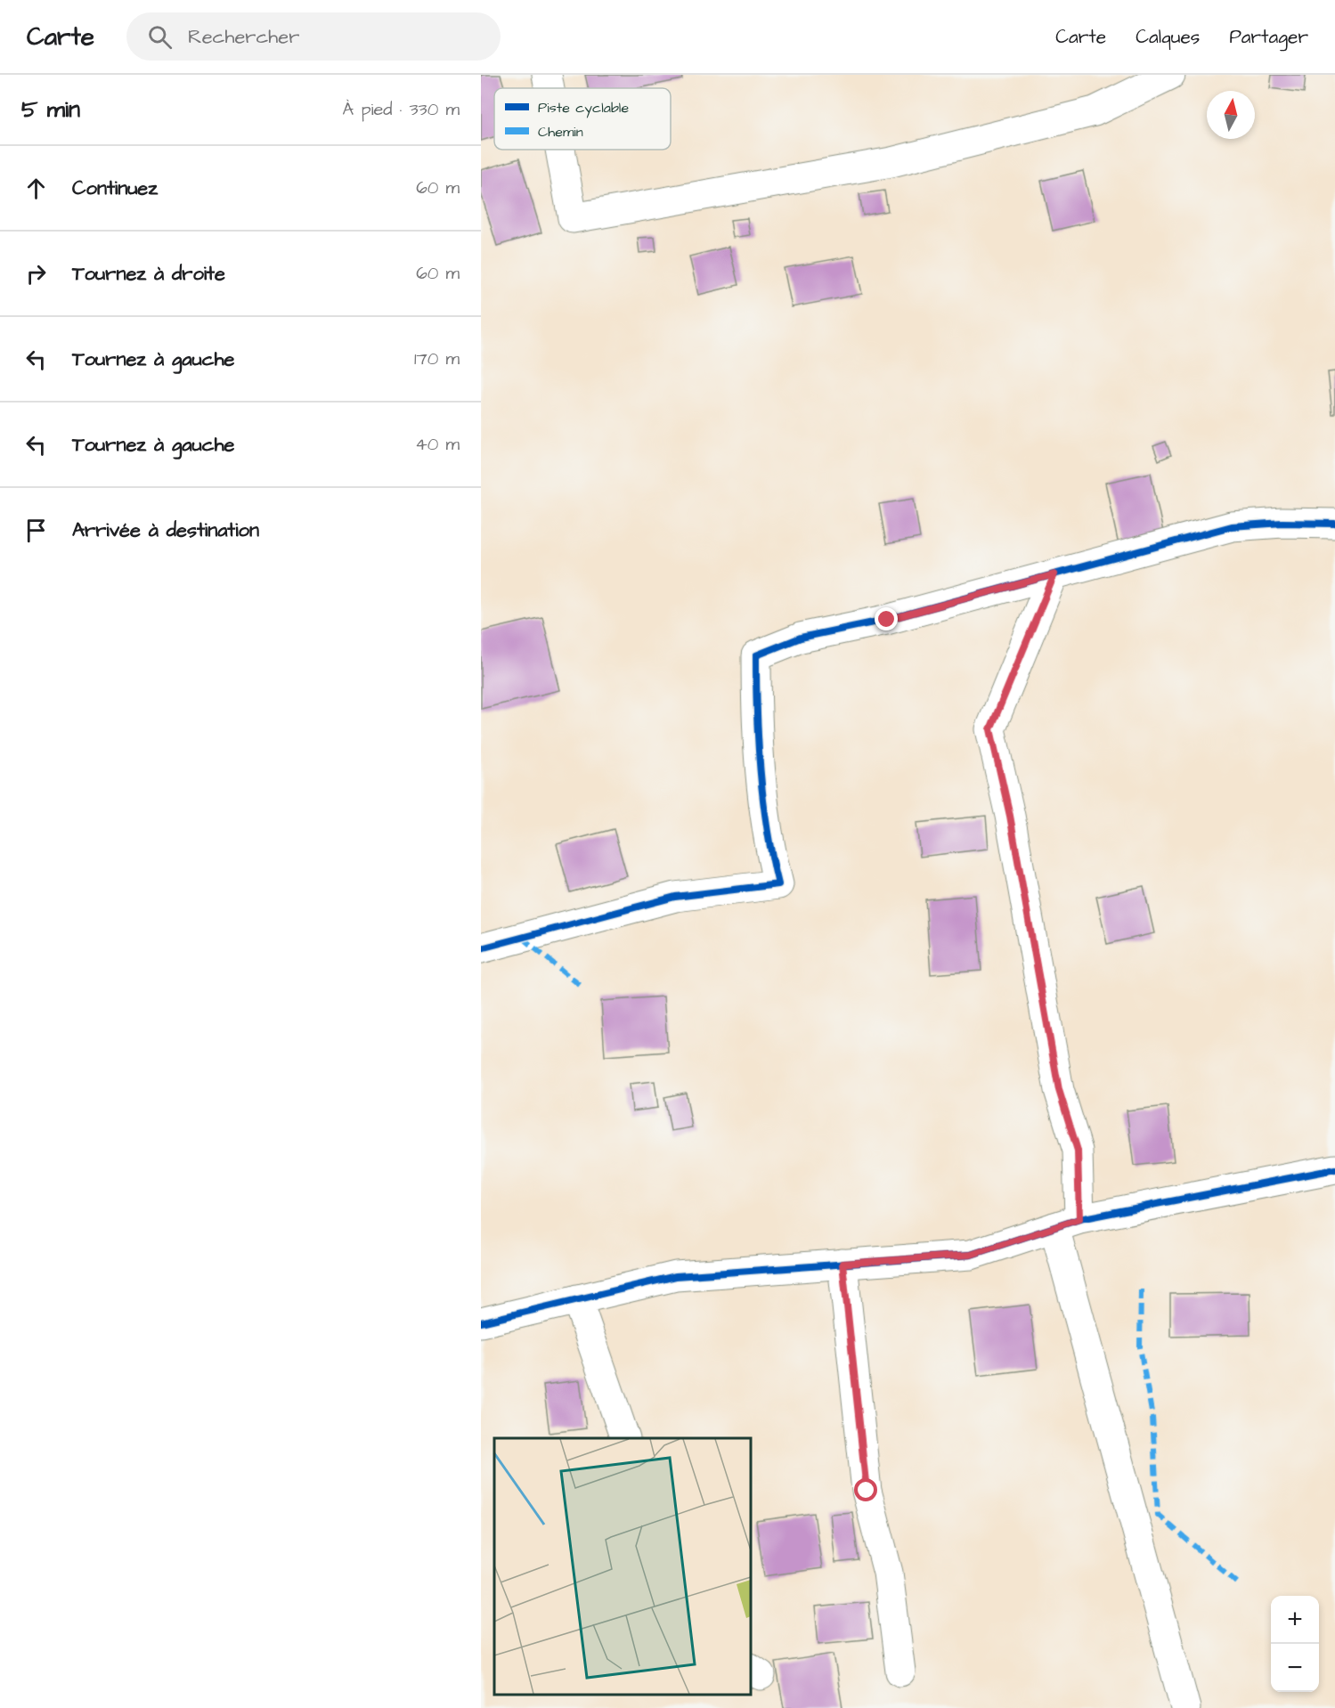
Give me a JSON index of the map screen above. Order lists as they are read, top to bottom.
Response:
{
  "legend": ["Piste cyclable", "Chemin"],
  "north": "top",
  "page": {
    "header": "Carte",
    "search": "Rechercher",
    "nav": ["Carte", "Calques", "Partager"],
    "heading": ["5 min", "À pied · 330 m"],
    "list": [
      ["Continuez", "60 m"],
      ["Tournez à droite", "60 m"],
      ["Tournez à gauche", "170 m"],
      ["Tournez à gauche", "40 m"],
      "Arrivée à destination"
    ],
    "map_buttons": ["+", "−"]
  }
}
